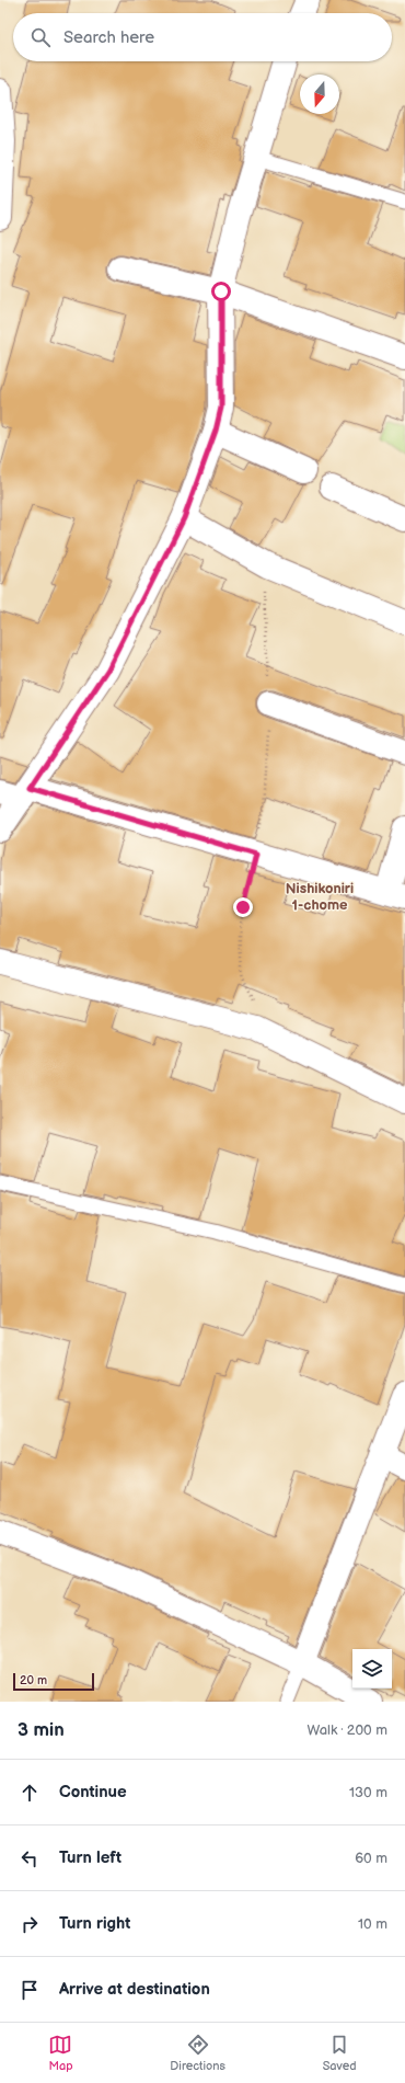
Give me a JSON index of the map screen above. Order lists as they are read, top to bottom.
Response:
{
  "districts": ["Nishikoniri 1-chome"],
  "scale_bar": "20 m",
  "north": "bottom",
  "page": {
    "search": "Search here",
    "scale": "20 m",
    "heading": ["3 min", "Walk · 200 m"],
    "list": [
      ["Continue", "130 m"],
      ["Turn left", "60 m"],
      ["Turn right", "10 m"],
      "Arrive at destination"
    ],
    "nav": ["Map", "Directions", "Saved"]
  }
}
